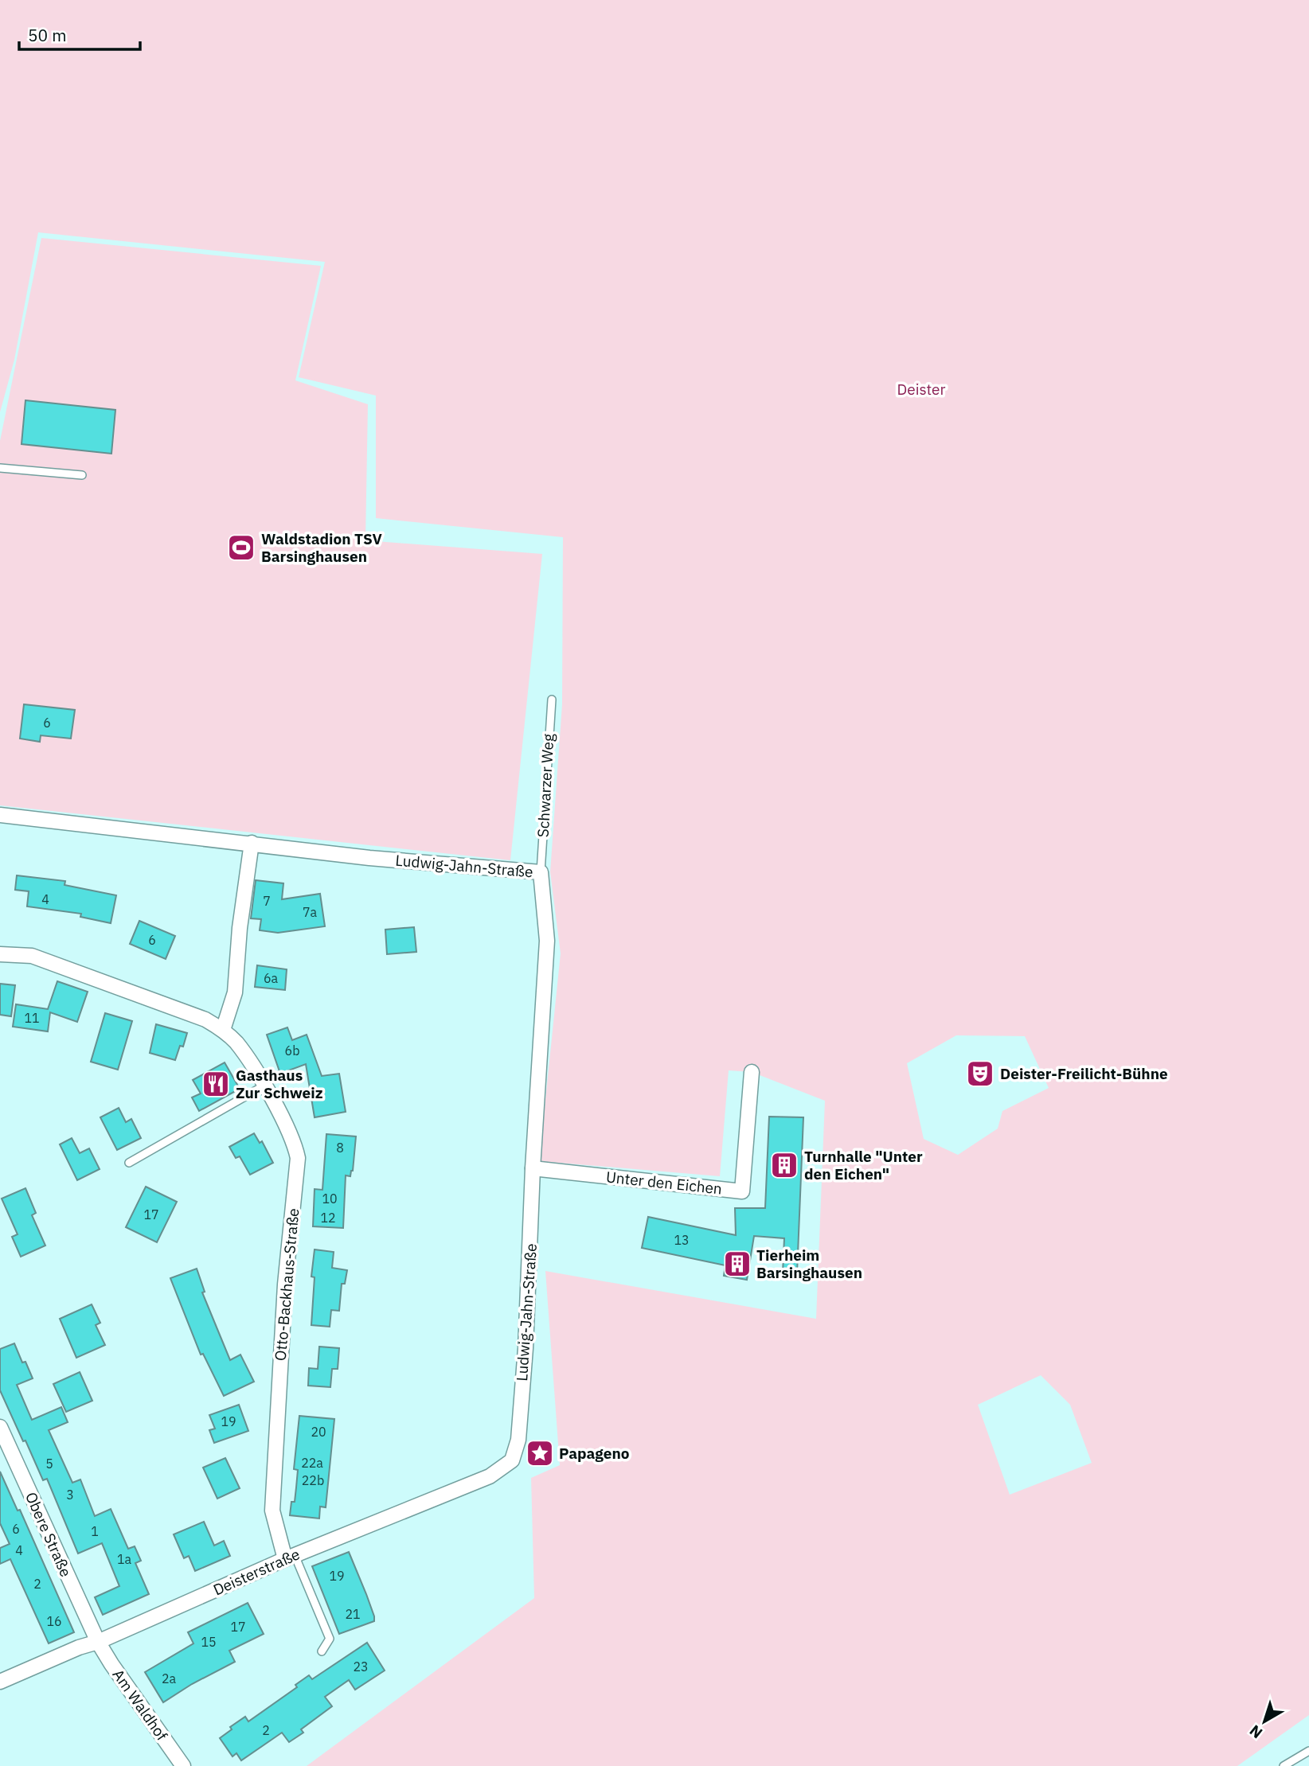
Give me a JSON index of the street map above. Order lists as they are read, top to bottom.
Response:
{
  "streets": {
    "street": [
      "Ludwig-Jahn-Straße",
      "Unter den Eichen",
      "Otto-Backhaus-Straße",
      "Obere Straße",
      "Deisterstraße",
      "Am Waldhof"
    ],
    "lane": ["Schwarzer Weg"]
  },
  "crossings": [
    ["Schwarzer Weg", "Ludwig-Jahn-Straße"],
    ["Ludwig-Jahn-Straße", "Unter den Eichen"],
    ["Ludwig-Jahn-Straße", "Deisterstraße"],
    ["Otto-Backhaus-Straße", "Deisterstraße"],
    ["Obere Straße", "Deisterstraße"],
    ["Obere Straße", "Am Waldhof"],
    ["Deisterstraße", "Am Waldhof"]
  ],
  "parks": ["Deister"],
  "places": {
    "sports": ["Waldstadion TSV Barsinghausen"],
    "theatre": ["Deister-Freilicht-Bühne"],
    "restaurant": ["Gasthaus Zur Schweiz"],
    "building": ["Turnhalle \"Unter den Eichen\"", "Tierheim Barsinghausen"],
    "place": ["Papageno"]
  },
  "house_numbers": [
    "6",
    "4",
    "7",
    "7a",
    "6",
    "6a",
    "11",
    "6b",
    "8",
    "10",
    "17",
    "12",
    "13",
    "19",
    "20",
    "22a",
    "5",
    "22b",
    "3",
    "6",
    "1",
    "4",
    "1a",
    "19",
    "2",
    "21",
    "16",
    "17",
    "15",
    "23",
    "2a",
    "2"
  ],
  "scale_bar": "50 m",
  "north": "bottom left"
}
